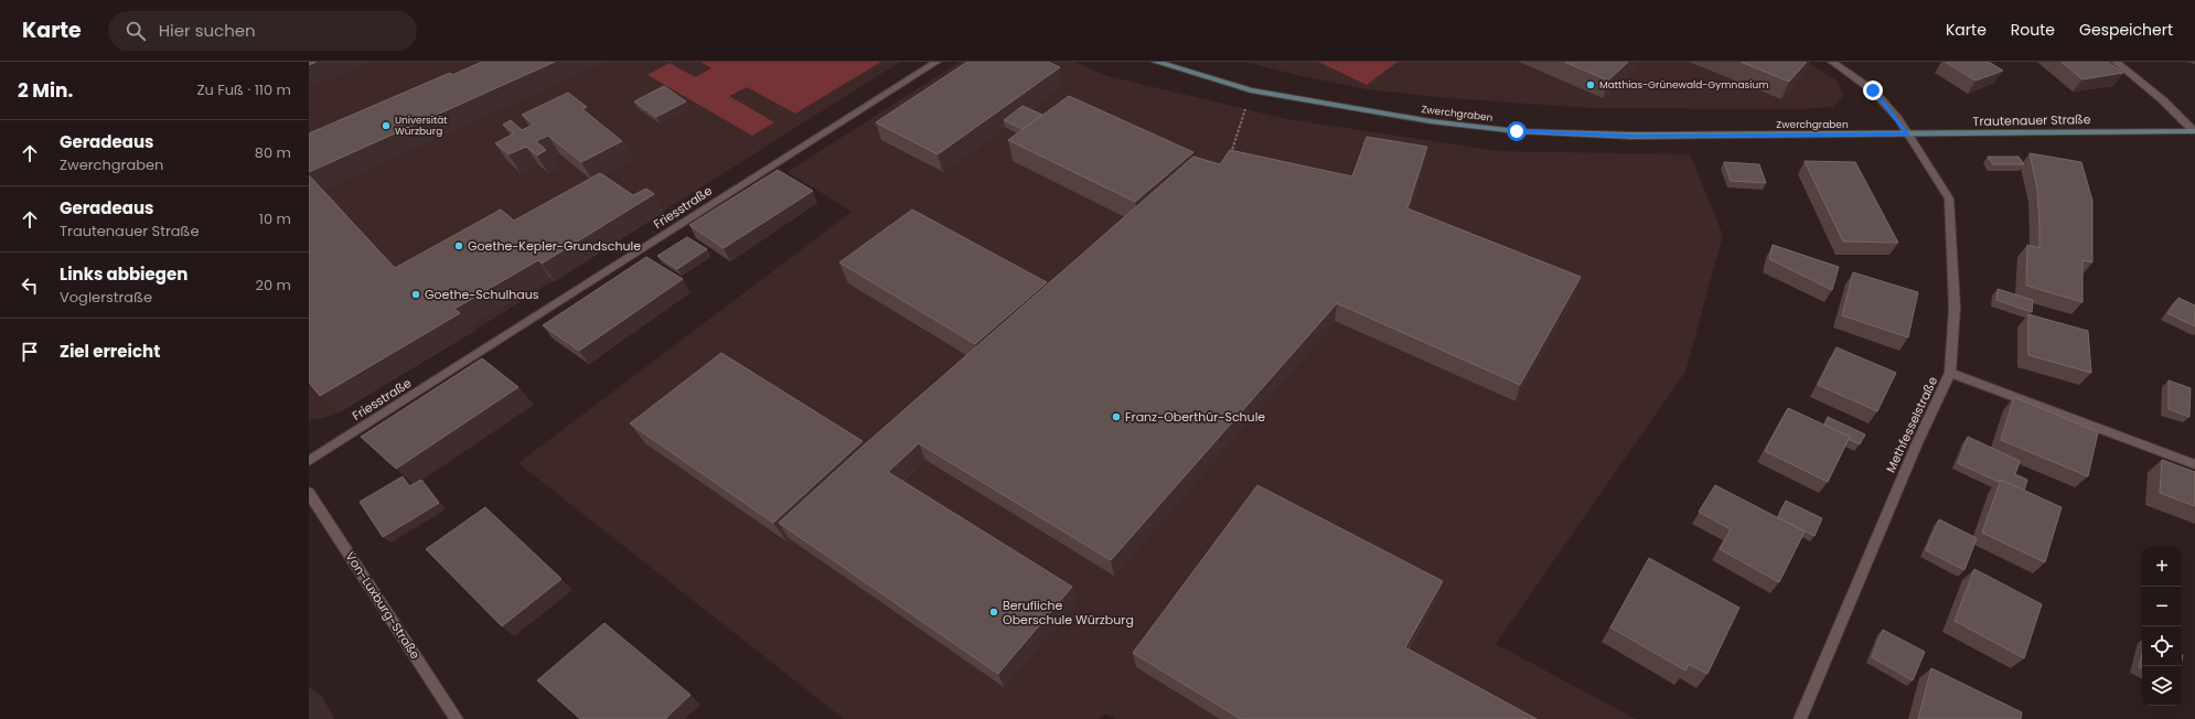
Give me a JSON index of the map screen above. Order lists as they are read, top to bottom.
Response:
{
  "streets": {
    "street": [
      "Zwerchgraben",
      "Trautenauer Straße",
      "Friesstraße",
      "Methfesselstraße",
      "Von-Luxburg-Straße"
    ]
  },
  "crossings": [
    ["Zwerchgraben", "Trautenauer Straße"],
    ["Trautenauer Straße", "Methfesselstraße"]
  ],
  "places": [
    "Matthias-Grünewald-Gymnasium",
    "Universität Würzburg",
    "Goethe-Kepler-Grundschule",
    "Goethe-Schulhaus",
    "Franz-Oberthür-Schule",
    "Berufliche Oberschule Würzburg"
  ],
  "page": {
    "header": "Karte",
    "search": "Hier suchen",
    "nav": ["Karte", "Route", "Gespeichert"],
    "heading": ["2 Min.", "Zu Fuß · 110 m"],
    "list": [
      ["Geradeaus", "Zwerchgraben", "80 m"],
      ["Geradeaus", "Trautenauer Straße", "10 m"],
      ["Links abbiegen", "Voglerstraße", "20 m"],
      "Ziel erreicht"
    ],
    "map_buttons": ["+", "−"]
  }
}
